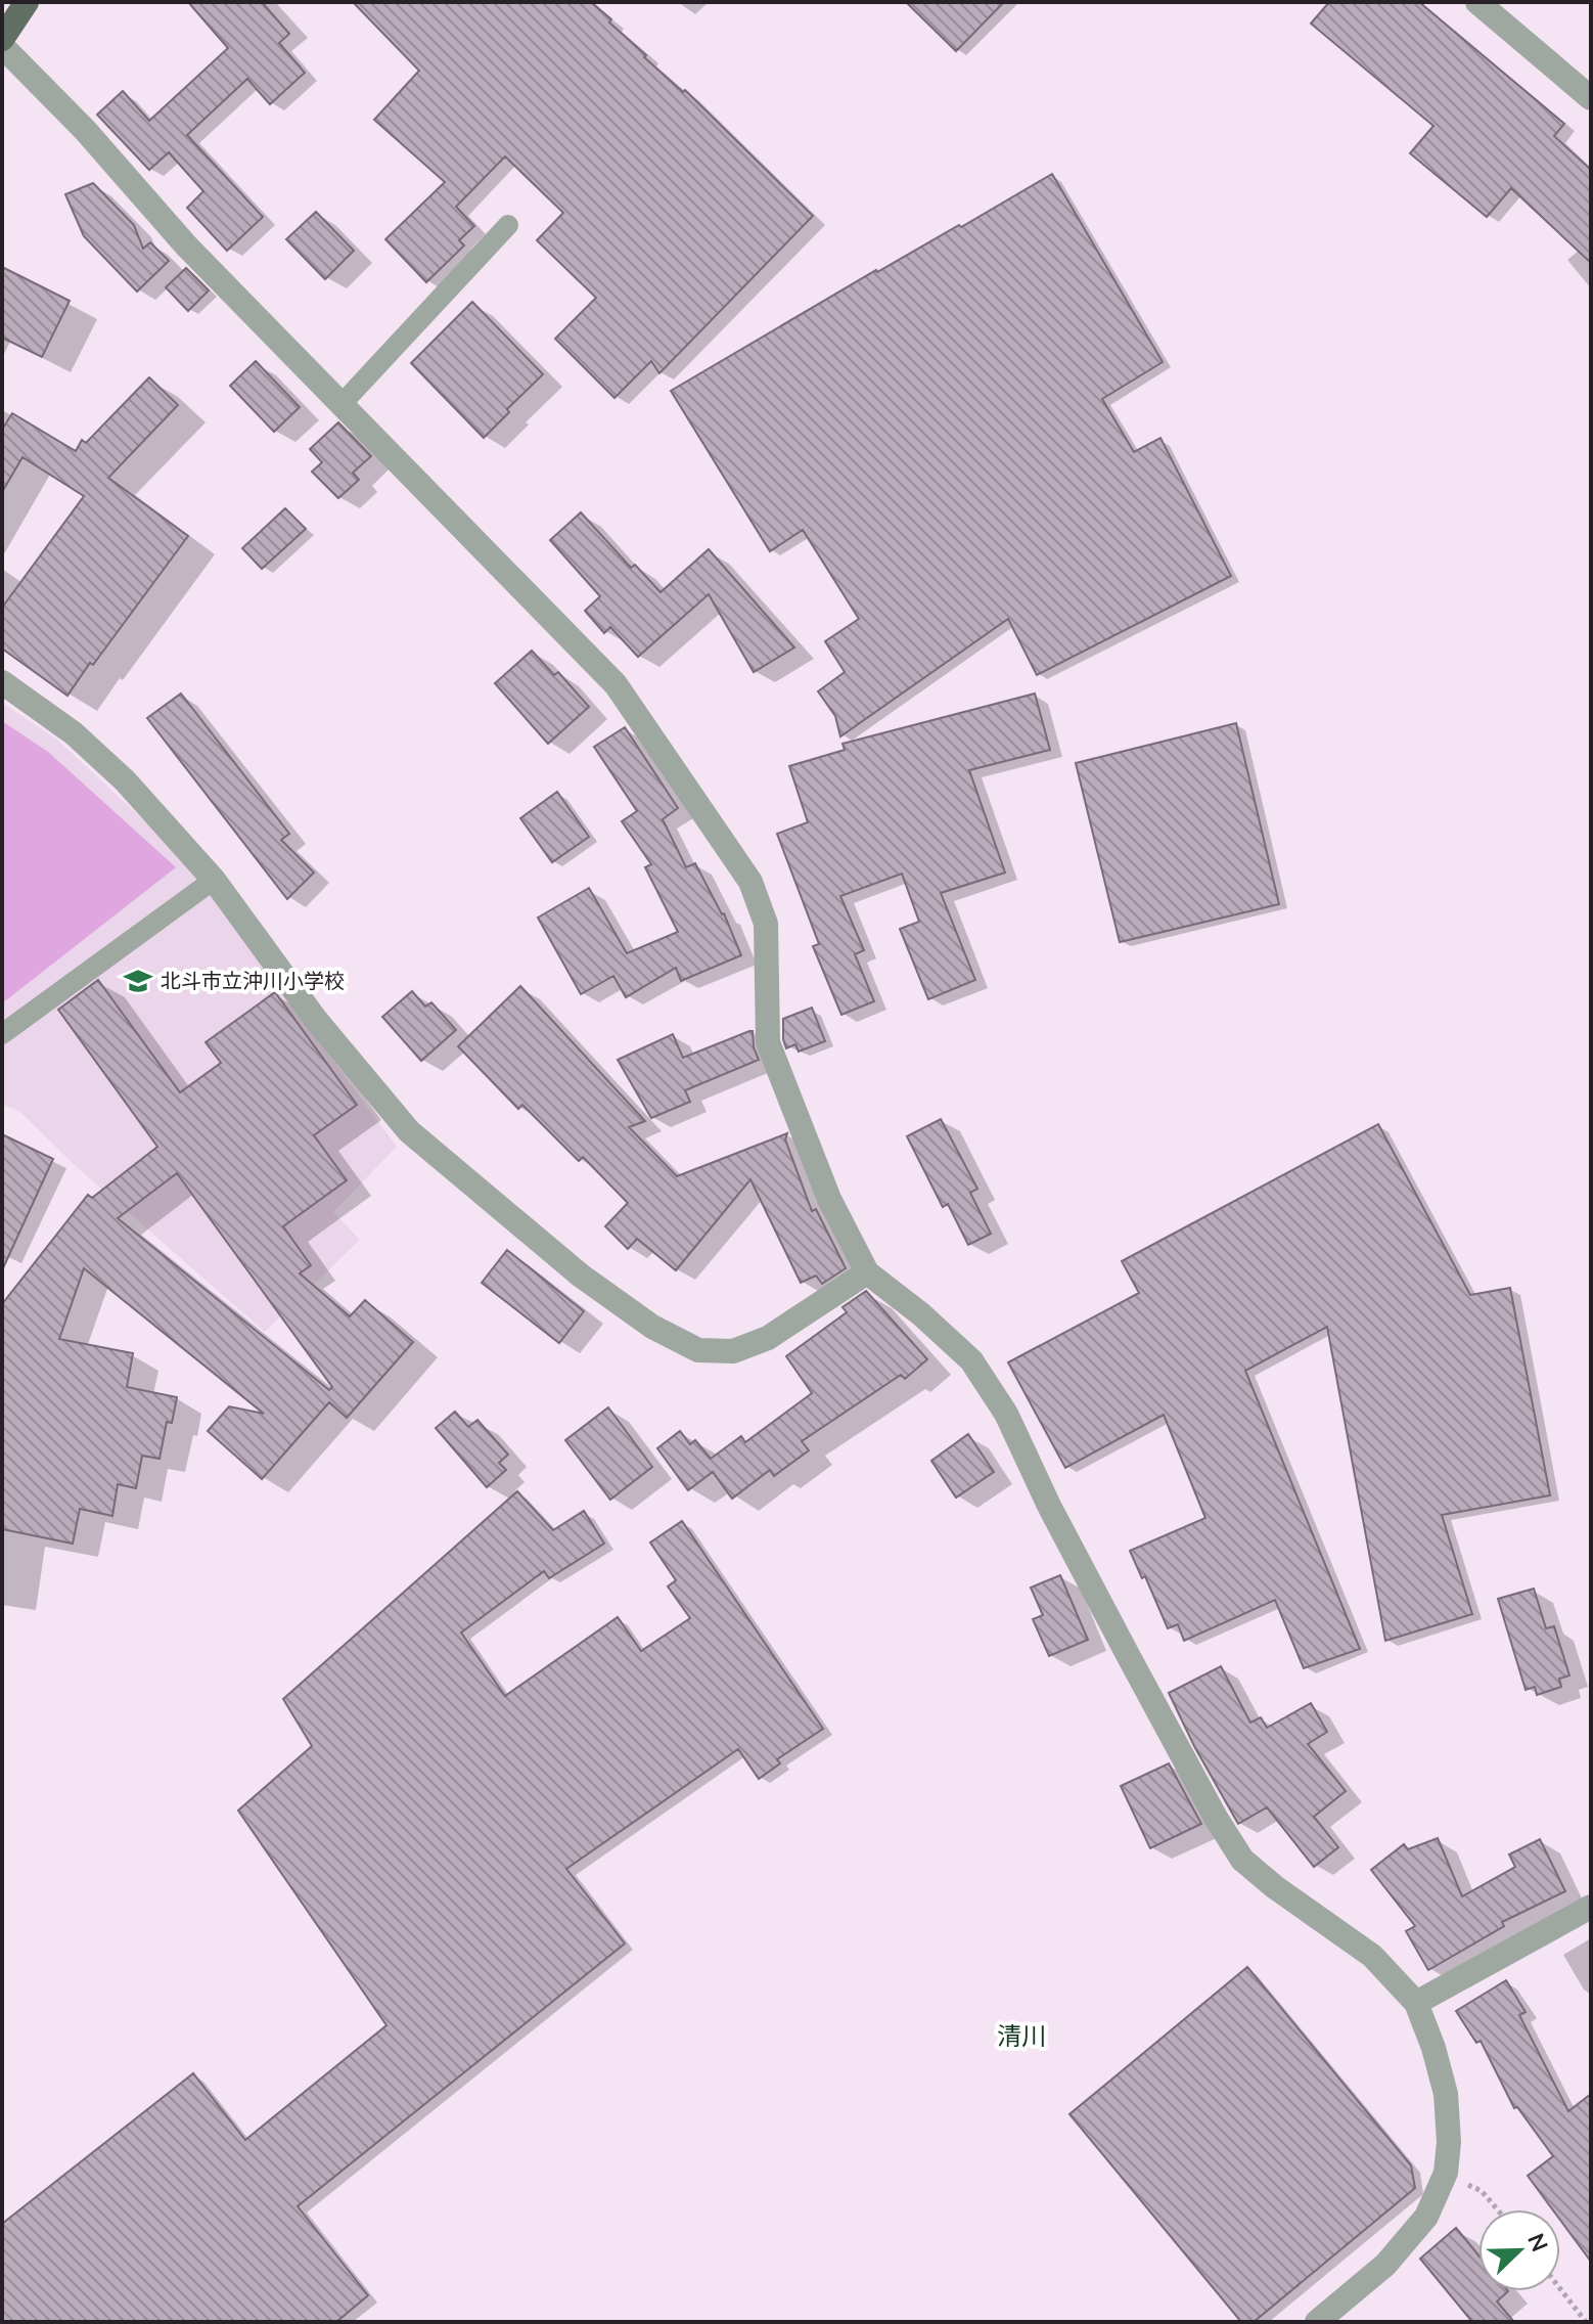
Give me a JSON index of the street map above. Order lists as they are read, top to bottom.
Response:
{
  "districts": ["清川"],
  "places": {
    "school or university": ["北斗市立沖川小学校"]
  },
  "north": "top right"
}
